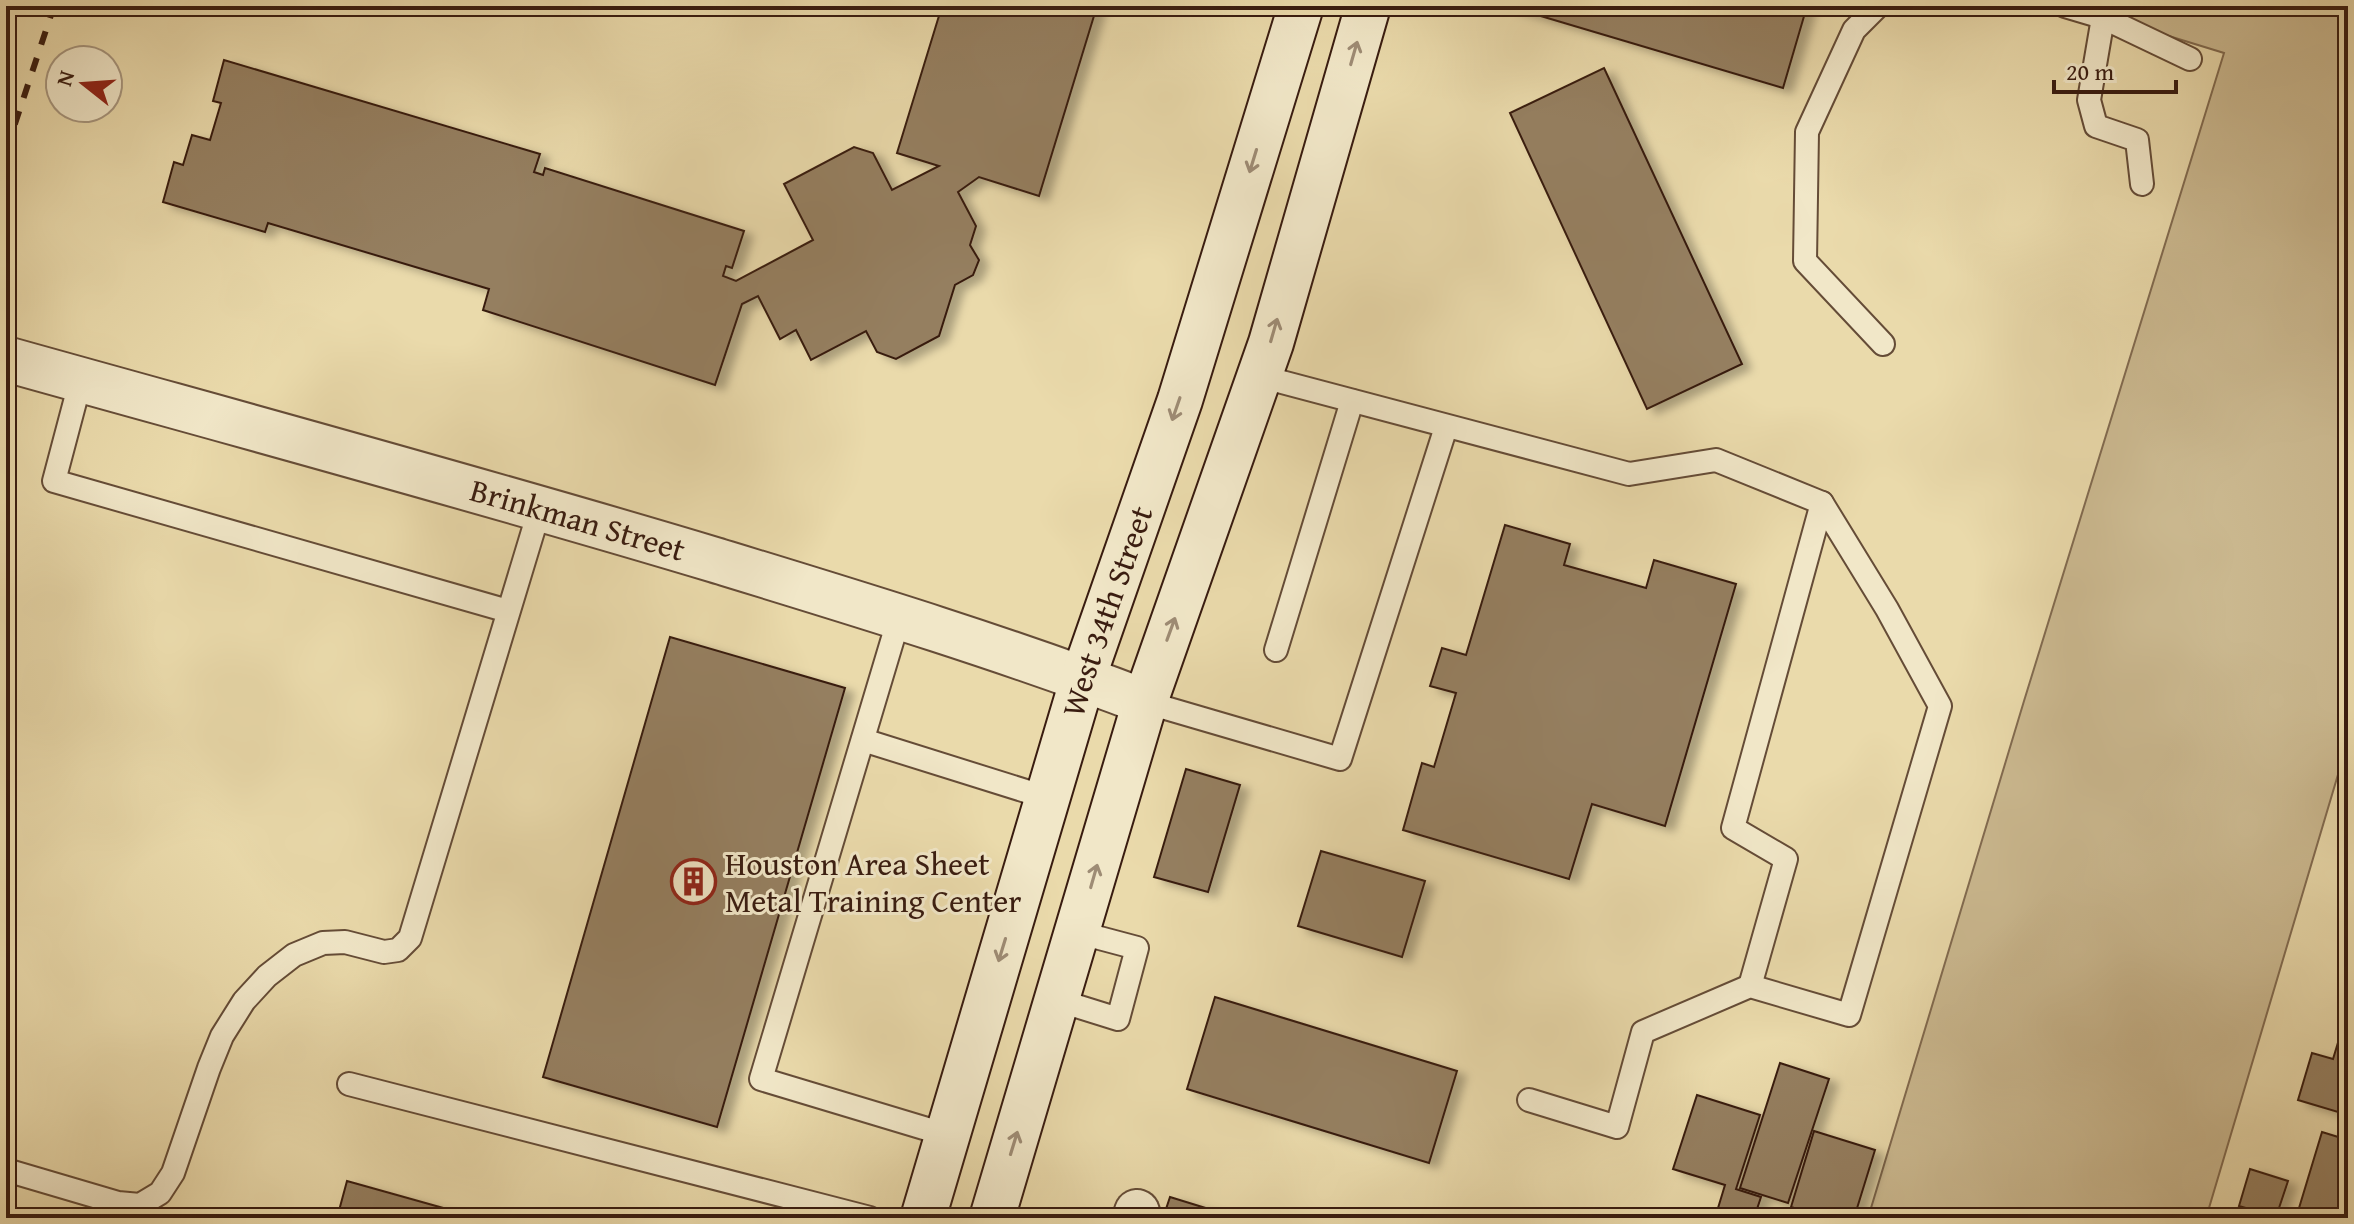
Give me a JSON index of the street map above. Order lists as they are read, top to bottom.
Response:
{
  "streets": {
    "main road": ["Brinkman Street", "West 34th Street"]
  },
  "crossings": [
    ["Brinkman Street", "West 34th Street"]
  ],
  "places": {
    "building": ["Houston Area Sheet Metal Training Center"]
  },
  "scale_bar": "20 m",
  "north": "left"
}
